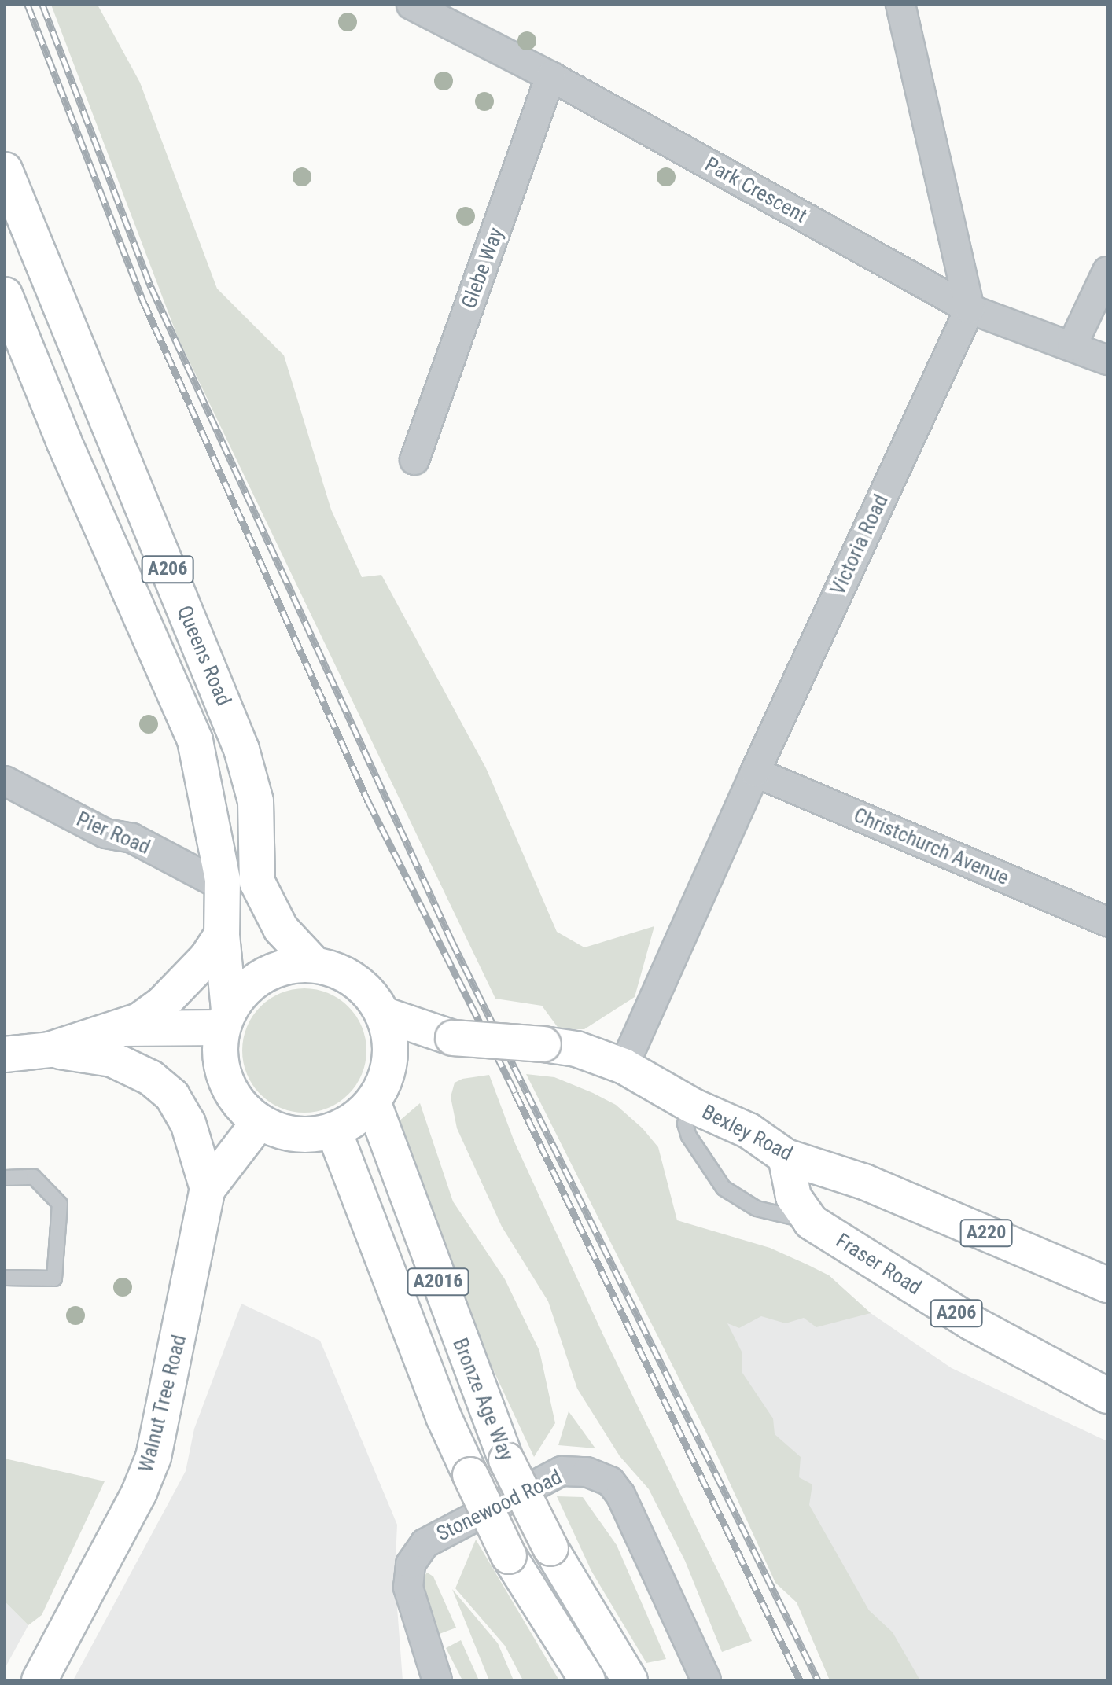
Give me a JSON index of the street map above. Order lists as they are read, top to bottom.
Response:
{
  "streets": {
    "main road": [
      "A206",
      "Queens Road",
      "Bexley Road",
      "A220",
      "Fraser Road",
      "A2016",
      "Bronze Age Way",
      "Walnut Tree Road"
    ],
    "street": [
      "Park Crescent",
      "Glebe Way",
      "Victoria Road",
      "Pier Road",
      "Christchurch Avenue",
      "Stonewood Road"
    ]
  },
  "crossings": [
    ["Park Crescent", "Glebe Way"],
    ["Park Crescent", "Victoria Road"],
    ["Victoria Road", "Christchurch Avenue"],
    ["Victoria Road", "Bexley Road"],
    ["Queens Road", "Pier Road"],
    ["Queens Road", "Bexley Road"],
    ["Queens Road", "Bronze Age Way"],
    ["Queens Road", "Walnut Tree Road"],
    ["Bexley Road", "Fraser Road"],
    ["Bexley Road", "Bronze Age Way"],
    ["Bexley Road", "Walnut Tree Road"],
    ["Bronze Age Way", "Walnut Tree Road"]
  ]
}
